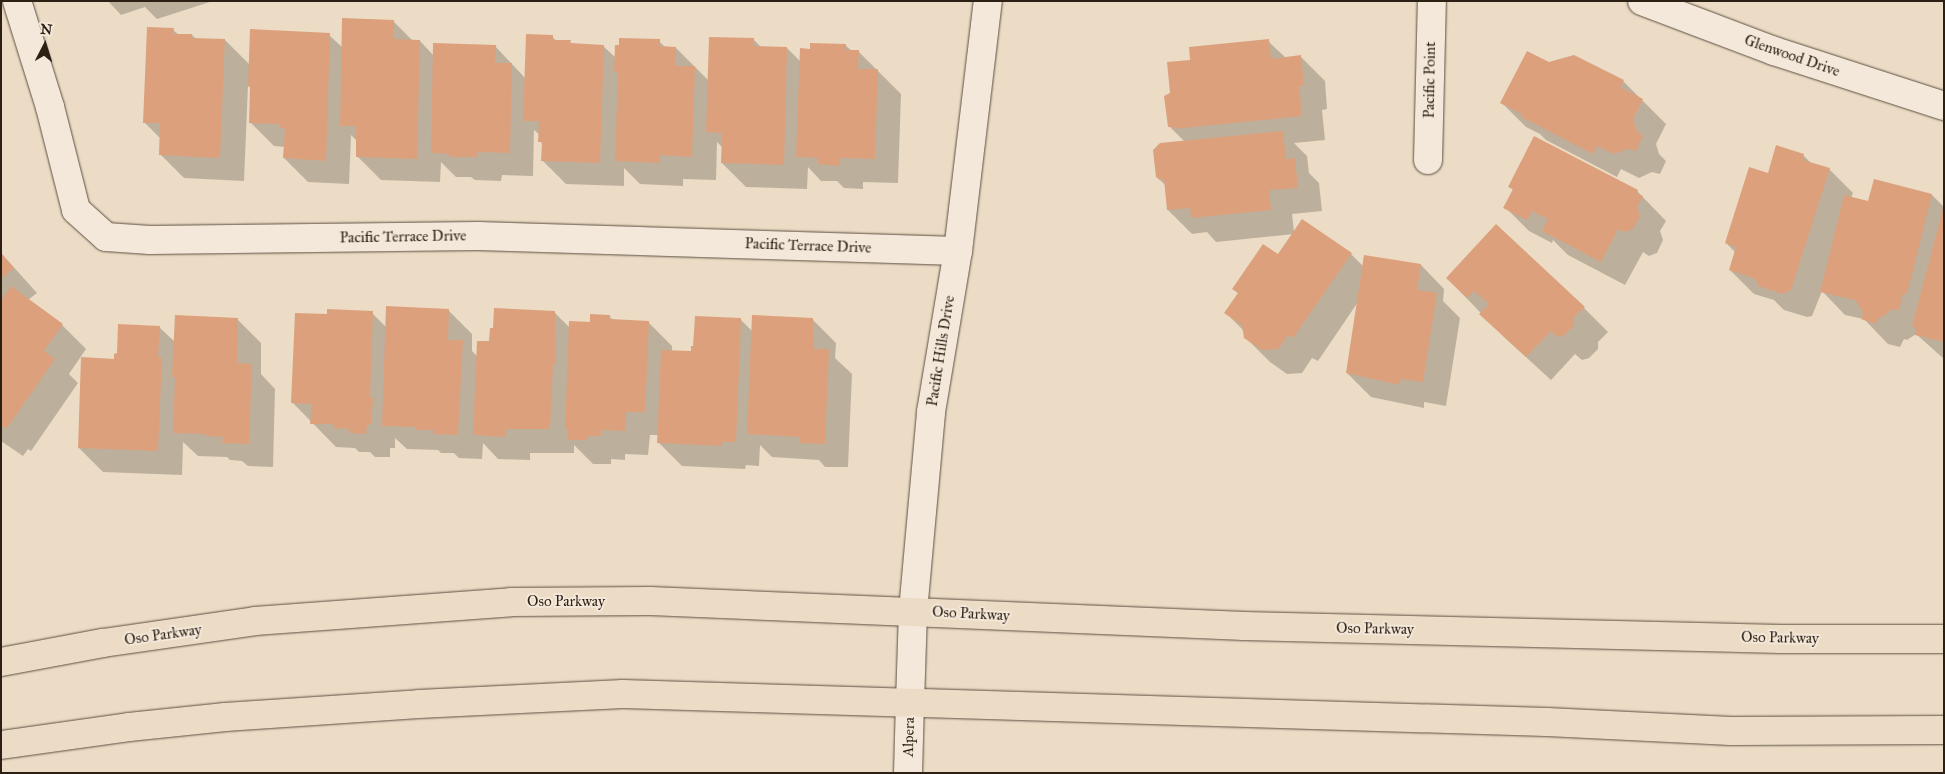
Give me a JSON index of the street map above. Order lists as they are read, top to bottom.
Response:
{
  "streets": {
    "main road": ["Oso Parkway"],
    "street": [
      "Glenwood Drive",
      "Pacific Point",
      "Pacific Terrace Drive",
      "Pacific Hills Drive",
      "Alpera"
    ]
  },
  "crossings": [
    ["Pacific Terrace Drive", "Pacific Hills Drive"],
    ["Pacific Hills Drive", "Oso Parkway"],
    ["Pacific Hills Drive", "Alpera"]
  ],
  "north": "top"
}
